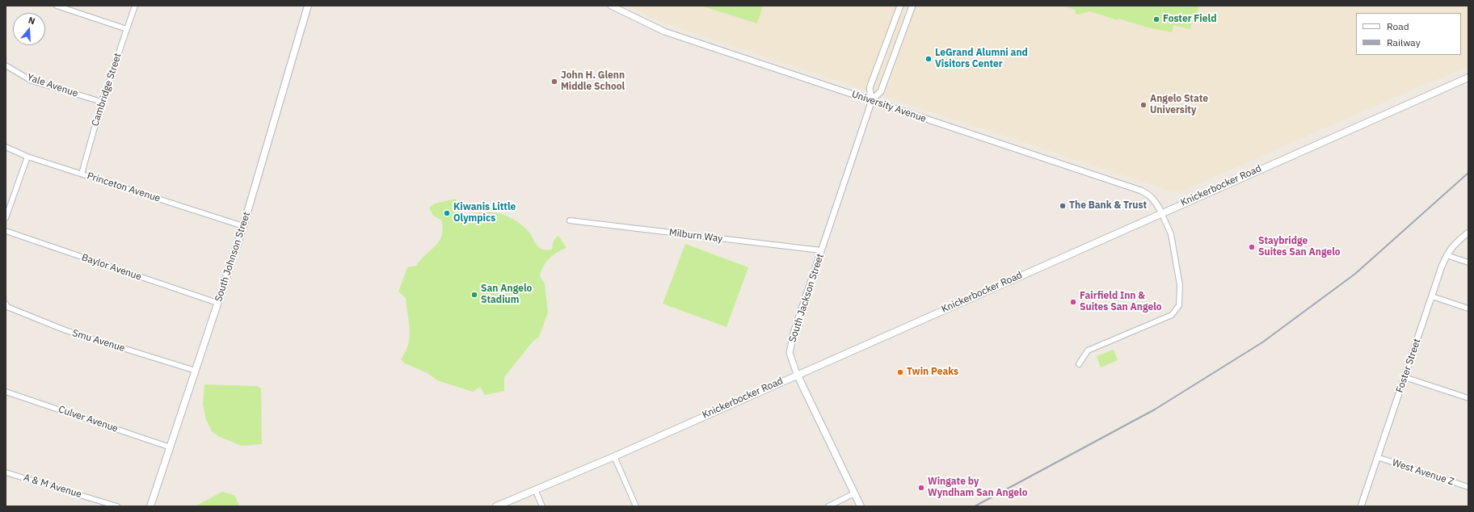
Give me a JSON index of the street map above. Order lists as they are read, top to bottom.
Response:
{
  "streets": {
    "main road": ["Knickerbocker Road", "South Johnson Street", "South Jackson Street"],
    "street": [
      "Yale Avenue",
      "Cambridge Street",
      "University Avenue",
      "Princeton Avenue",
      "Milburn Way",
      "Baylor Avenue",
      "Smu Avenue",
      "Foster Street",
      "Culver Avenue",
      "West Avenue Z",
      "A & M Avenue"
    ]
  },
  "crossings": [
    ["Yale Avenue", "Cambridge Street"],
    ["Cambridge Street", "Princeton Avenue"],
    ["University Avenue", "Knickerbocker Road"],
    ["University Avenue", "South Jackson Street"],
    ["Knickerbocker Road", "South Jackson Street"],
    ["Princeton Avenue", "South Johnson Street"],
    ["Milburn Way", "South Jackson Street"],
    ["South Johnson Street", "Baylor Avenue"],
    ["South Johnson Street", "Smu Avenue"],
    ["South Johnson Street", "Culver Avenue"],
    ["Foster Street", "West Avenue Z"]
  ],
  "places": [
    "Foster Field",
    "LeGrand Alumni and Visitors Center",
    "John H. Glenn Middle School",
    "Angelo State University",
    "The Bank & Trust",
    "Kiwanis Little Olympics",
    "Staybridge Suites San Angelo",
    "San Angelo Stadium",
    "Fairfield Inn & Suites San Angelo",
    "Twin Peaks",
    "Wingate by Wyndham San Angelo"
  ],
  "legend": ["Road", "Railway"],
  "north": "top"
}
